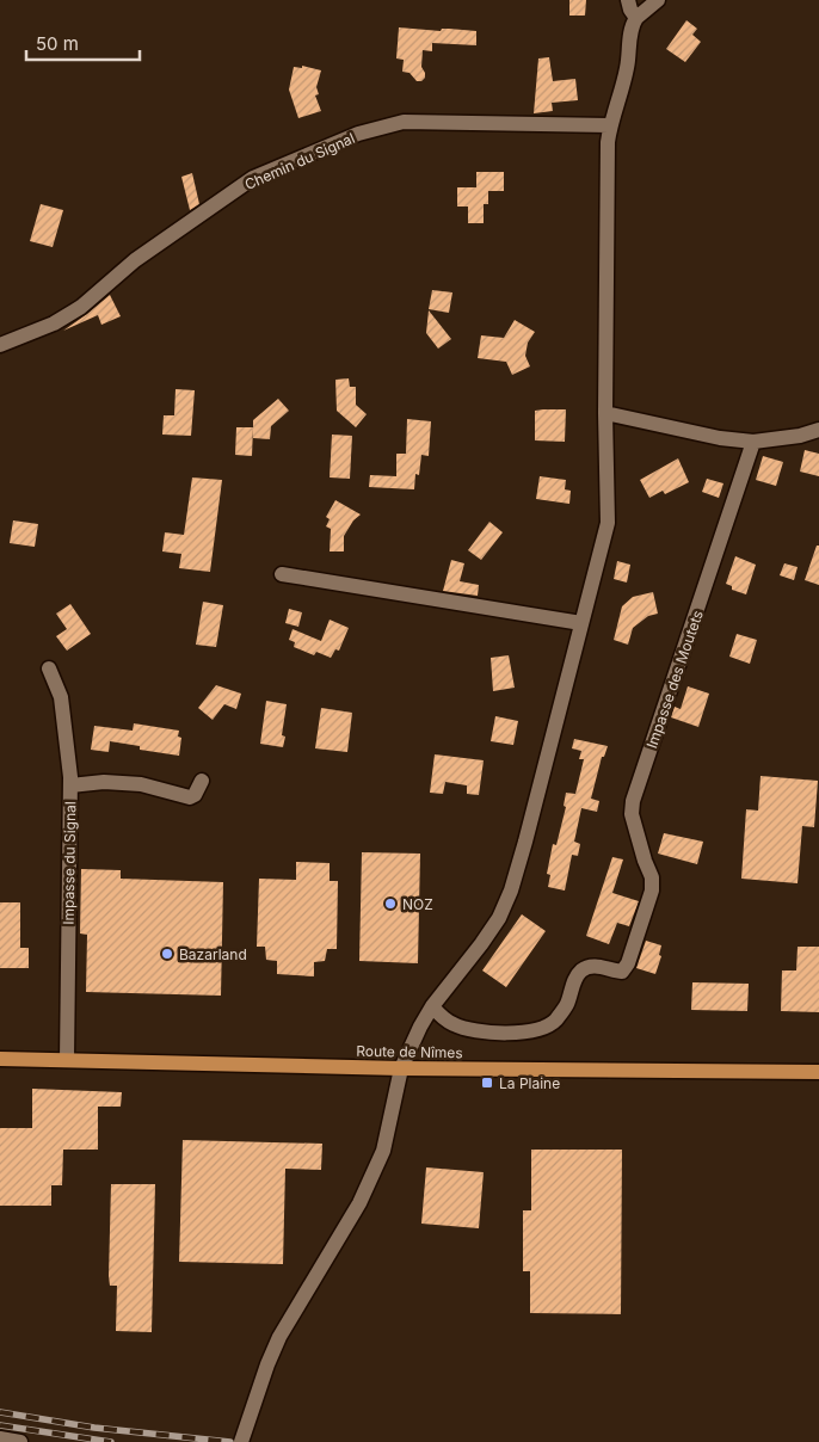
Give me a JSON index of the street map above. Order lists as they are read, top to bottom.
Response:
{
  "streets": {
    "main road": ["Route de Nîmes"],
    "street": ["Chemin du Signal", "Impasse des Moutets", "Impasse du Signal"]
  },
  "crossings": [
    ["Impasse du Signal", "Route de Nîmes"]
  ],
  "places": {
    "other": ["NOZ", "Bazarland"],
    "transit": ["La Plaine"]
  },
  "scale_bar": "50 m"
}
